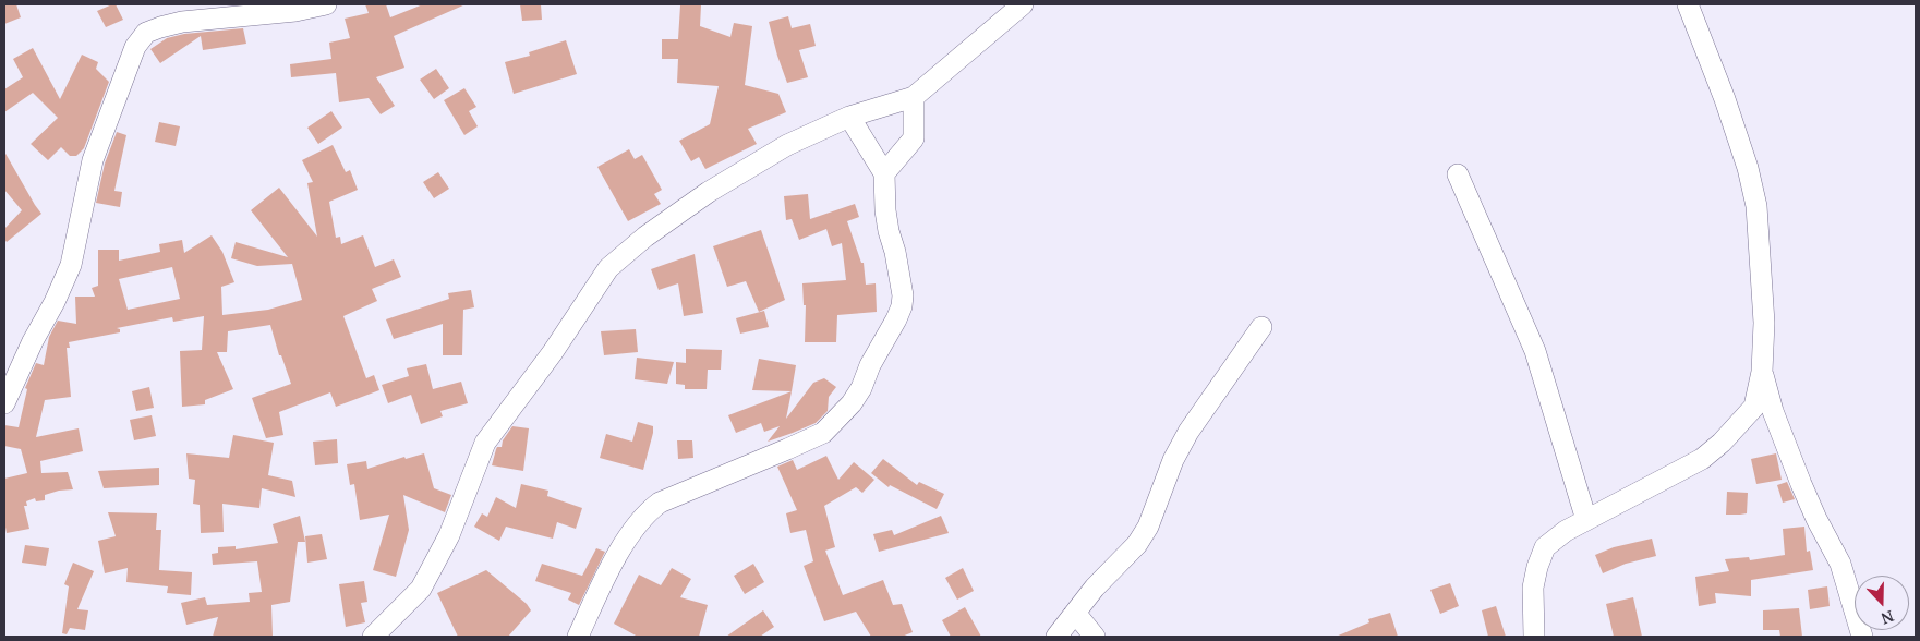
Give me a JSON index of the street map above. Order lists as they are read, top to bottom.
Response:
{
  "north": "bottom"
}
